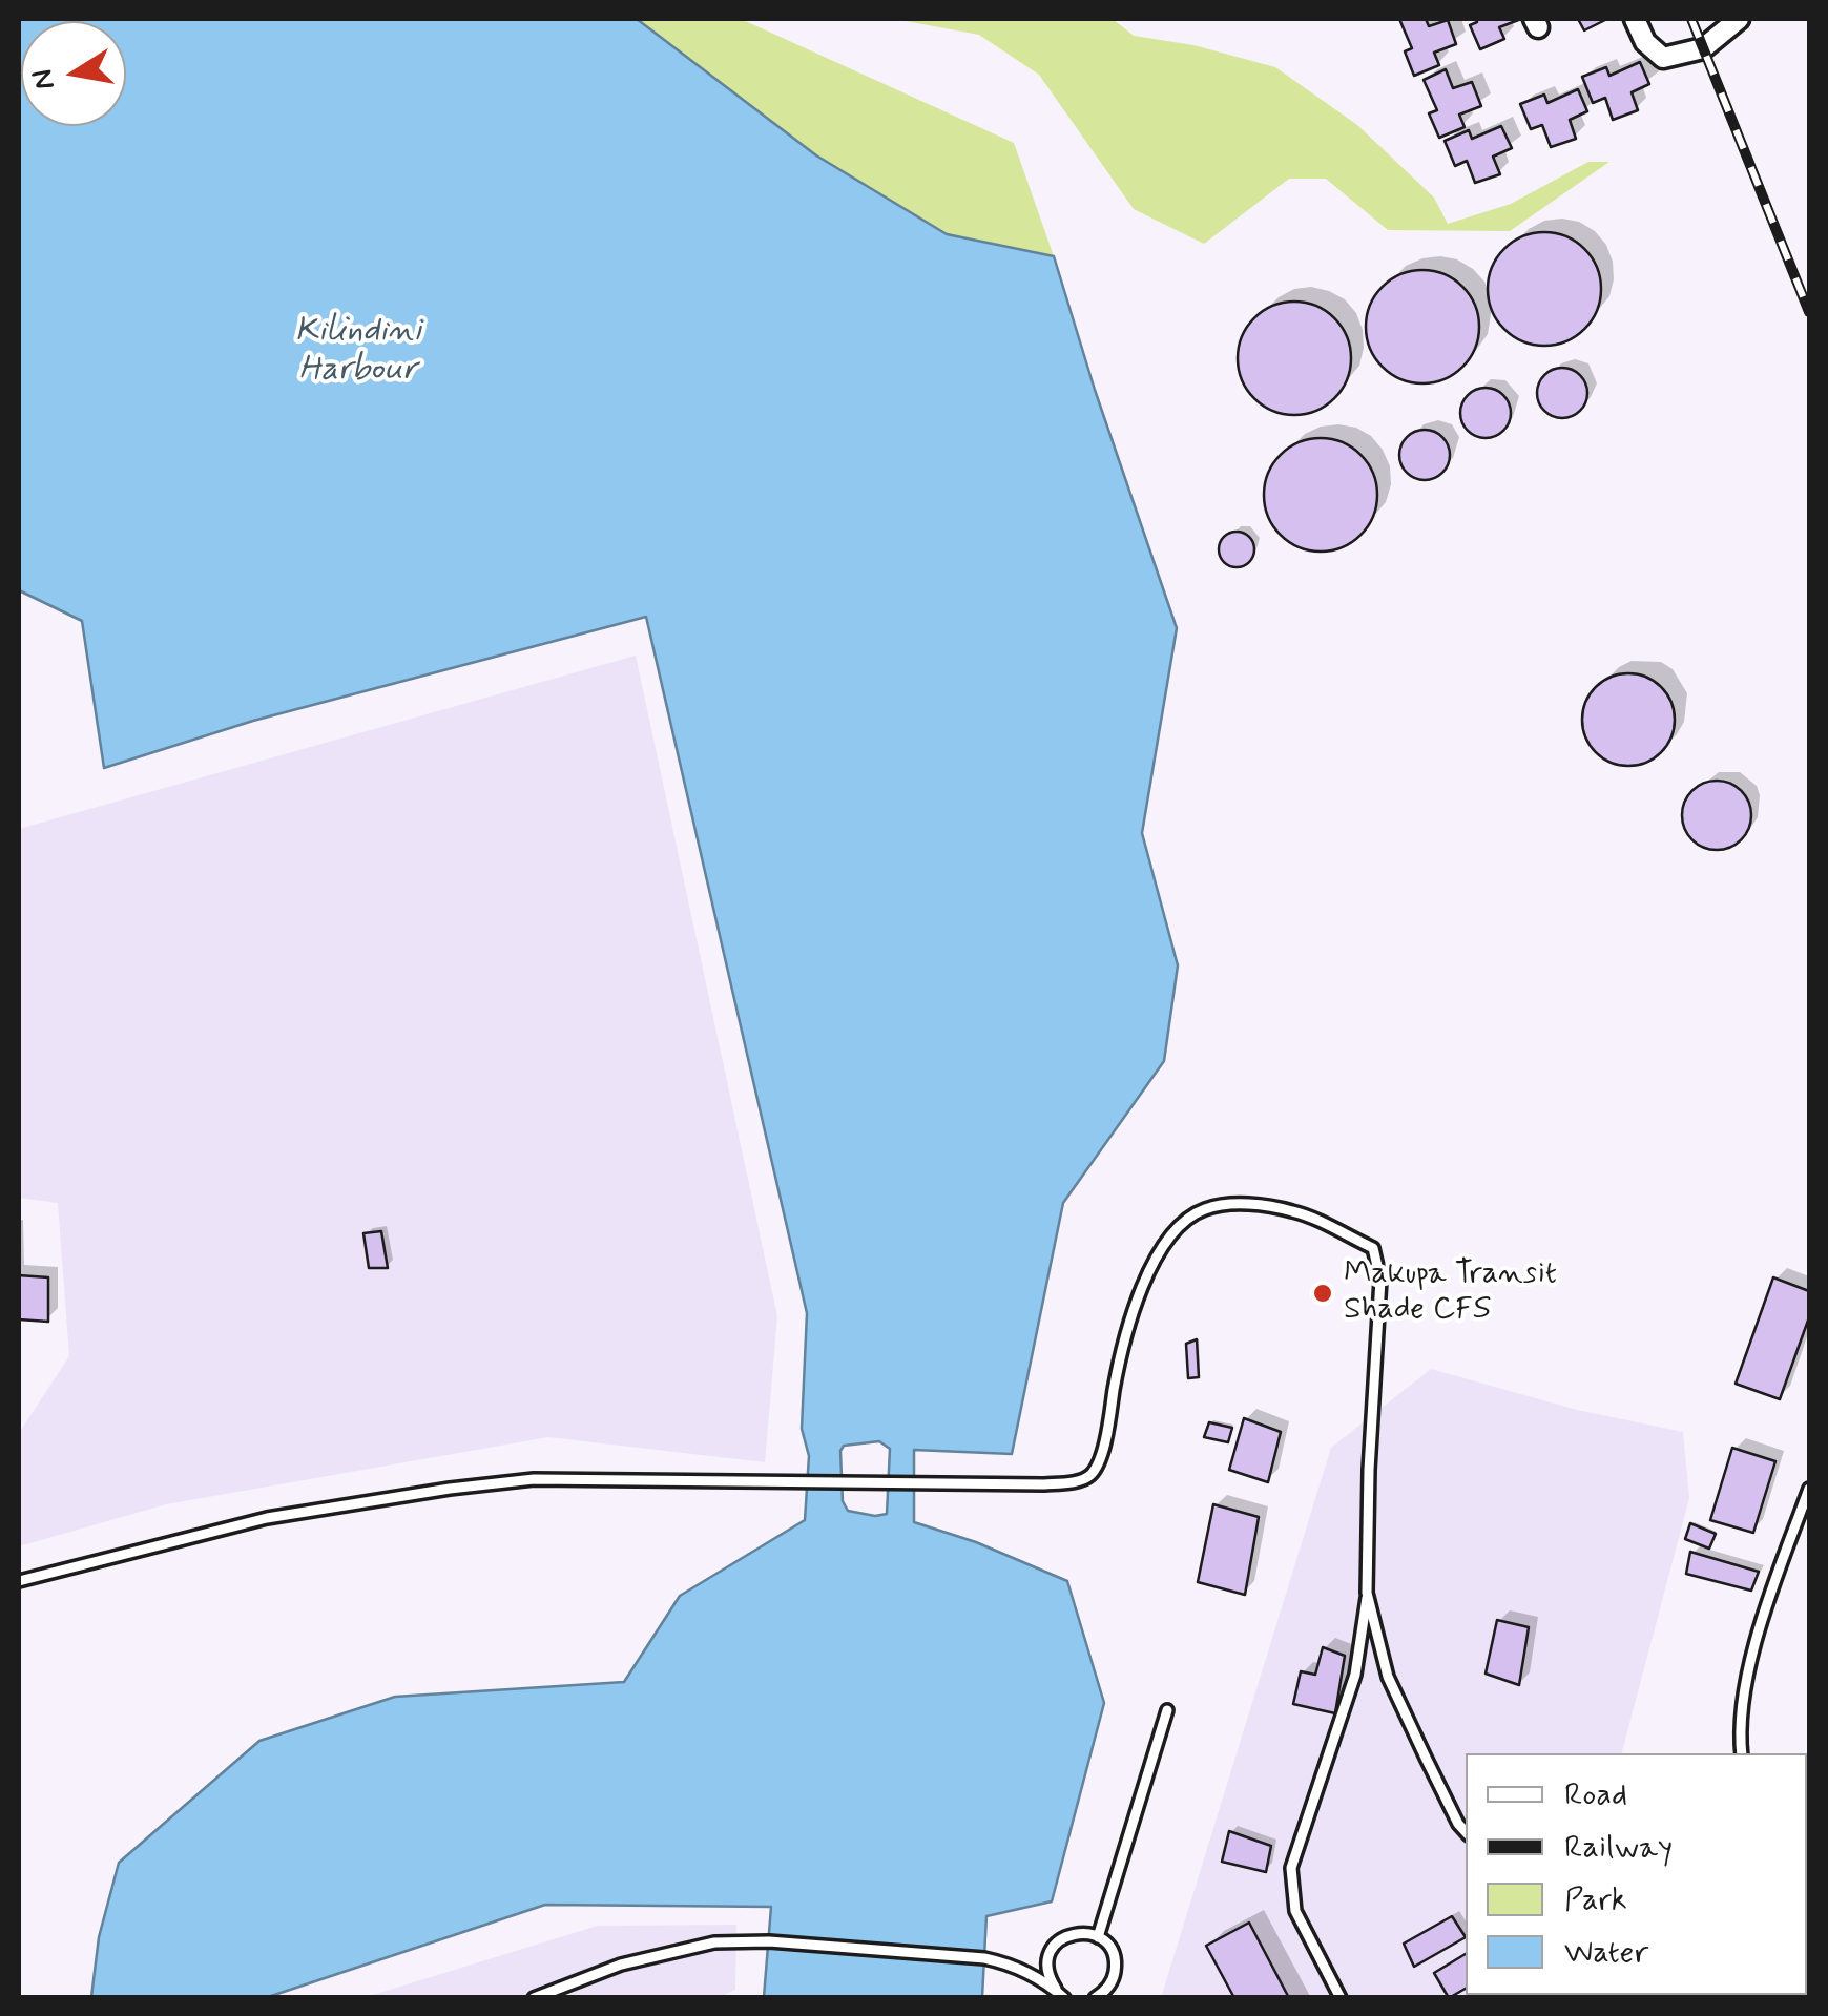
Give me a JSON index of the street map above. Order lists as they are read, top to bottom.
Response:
{
  "water": ["Kilindini Harbour"],
  "places": ["Makupa Transit Shade CFS"],
  "legend": [
    "Road",
    "Railway",
    "Park",
    "Water"
  ],
  "north": "left"
}
